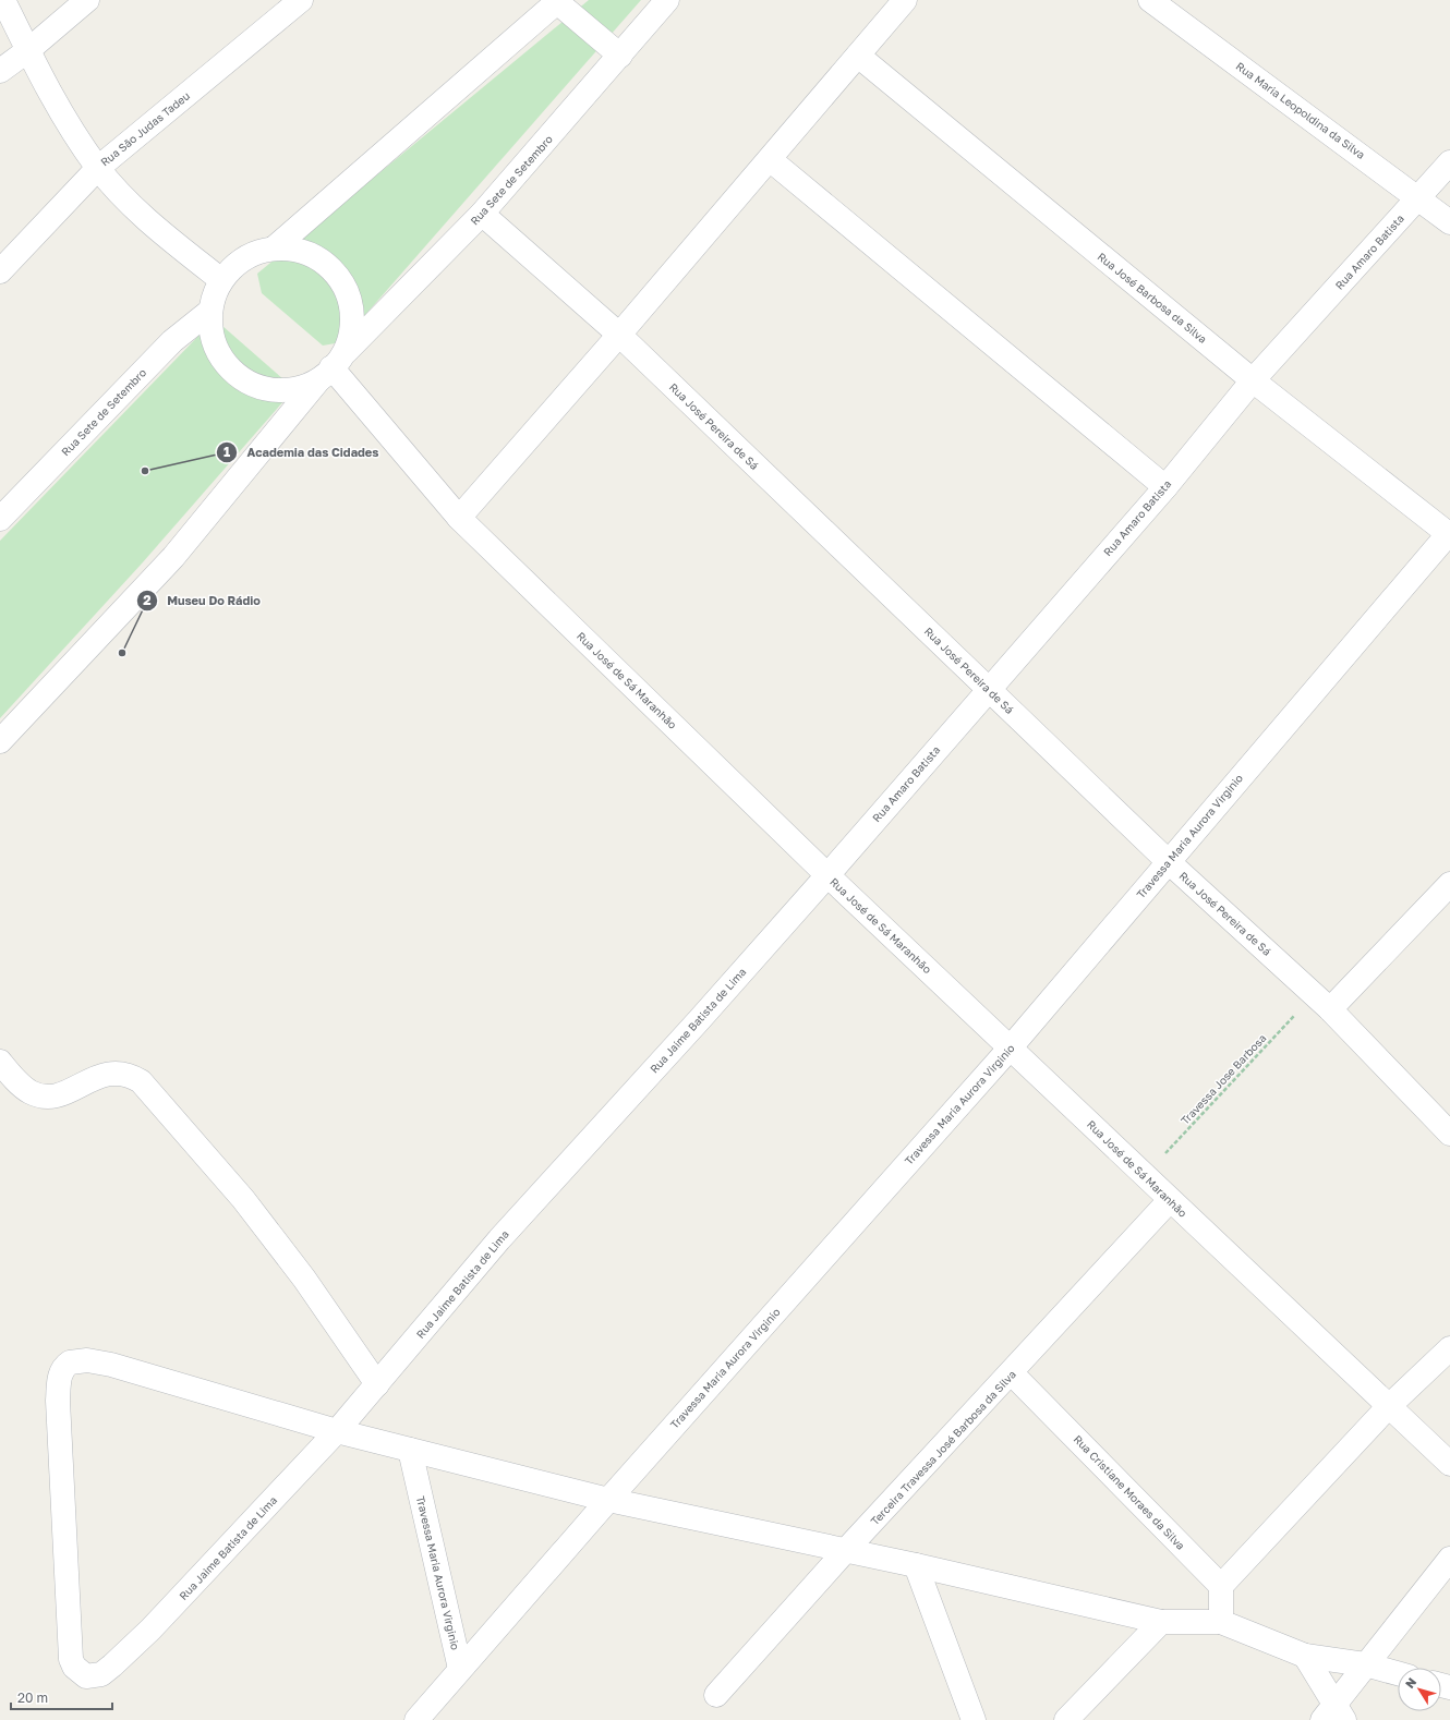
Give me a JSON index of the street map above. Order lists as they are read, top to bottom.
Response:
{
  "streets": {
    "street": [
      "Rua Maria Leopoldina da Silva",
      "Rua São Judas Tadeu",
      "Rua Sete de Setembro",
      "Rua Amaro Batista",
      "Rua José Barbosa da Silva",
      "Rua José Pereira de Sá",
      "Rua José de Sá Maranhão",
      "Travessa Maria Aurora Virginio",
      "Rua Jaime Batista de Lima",
      "Terceira Travessa José Barbosa da Silva",
      "Rua Cristiane Moraes da Silva"
    ],
    "path": ["Travessa Jose Barbosa"]
  },
  "crossings": [
    ["Rua Maria Leopoldina da Silva", "Rua Amaro Batista"],
    ["Rua Sete de Setembro", "Rua José Pereira de Sá"],
    ["Rua Sete de Setembro", "Rua José de Sá Maranhão"],
    ["Rua Amaro Batista", "Rua José Barbosa da Silva"],
    ["Rua Amaro Batista", "Rua José Pereira de Sá"],
    ["Rua Amaro Batista", "Rua José de Sá Maranhão"],
    ["Rua Amaro Batista", "Rua Jaime Batista de Lima"],
    ["Rua José Barbosa da Silva", "Travessa Maria Aurora Virginio"],
    ["Rua José Pereira de Sá", "Travessa Maria Aurora Virginio"],
    ["Rua José Pereira de Sá", "Travessa Jose Barbosa"],
    ["Rua José de Sá Maranhão", "Travessa Maria Aurora Virginio"],
    ["Rua José de Sá Maranhão", "Rua Jaime Batista de Lima"],
    ["Rua José de Sá Maranhão", "Travessa Jose Barbosa"],
    ["Rua José de Sá Maranhão", "Terceira Travessa José Barbosa da Silva"],
    ["Terceira Travessa José Barbosa da Silva", "Rua Cristiane Moraes da Silva"]
  ],
  "places": ["Academia das Cidades", "Museu Do Rádio"],
  "scale_bar": "20 m",
  "north": "top left"
}
